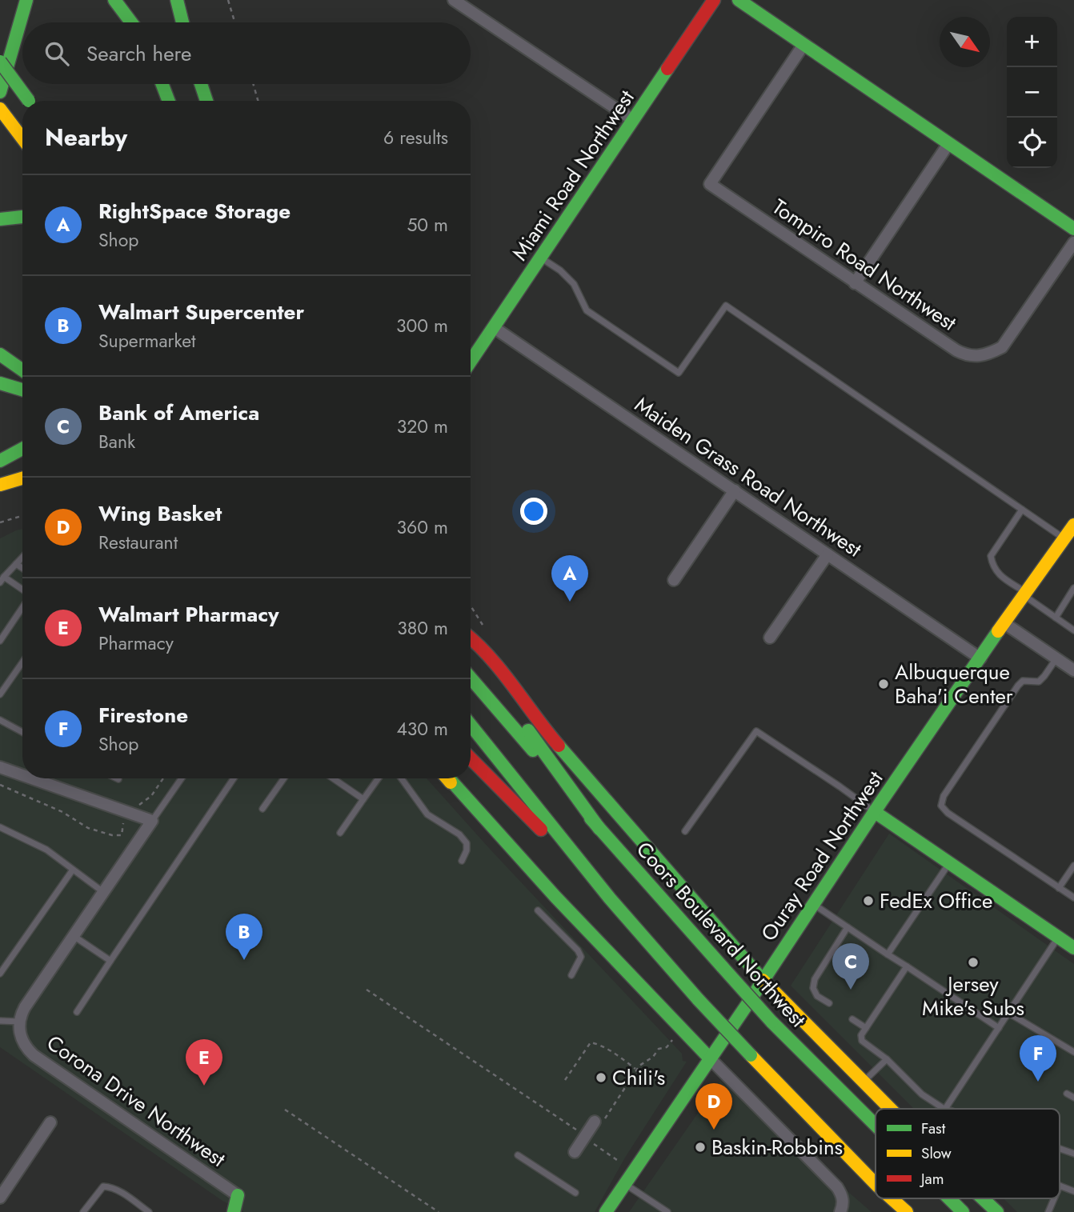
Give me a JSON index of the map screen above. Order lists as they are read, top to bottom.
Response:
{
  "streets": {
    "main road": [
      "Miami Road Northwest",
      "Ouray Road Northwest",
      "Coors Boulevard Northwest",
      "Corona Drive Northwest"
    ],
    "street": ["Tompiro Road Northwest", "Maiden Grass Road Northwest"]
  },
  "crossings": [
    ["Miami Road Northwest", "Maiden Grass Road Northwest"],
    ["Maiden Grass Road Northwest", "Ouray Road Northwest"]
  ],
  "places": [
    "Albuquerque Baha'i Center",
    "FedEx Office",
    "Jersey Mike's Subs",
    "Chili's",
    "Baskin-Robbins"
  ],
  "legend": ["Fast", "Slow", "Jam"],
  "north": "bottom right",
  "page": {
    "map_buttons": ["+", "−"],
    "search": "Search here",
    "heading": ["Nearby", "6 results"],
    "list": [
      {
        "mark": "A",
        "name": "RightSpace Storage",
        "note": "Shop",
        "value": "50 m"
      },
      {
        "mark": "B",
        "name": "Walmart Supercenter",
        "note": "Supermarket",
        "value": "300 m"
      },
      {
        "mark": "C",
        "name": "Bank of America",
        "note": "Bank",
        "value": "320 m"
      },
      {
        "mark": "D",
        "name": "Wing Basket",
        "note": "Restaurant",
        "value": "360 m"
      },
      {
        "mark": "E",
        "name": "Walmart Pharmacy",
        "note": "Pharmacy",
        "value": "380 m"
      },
      {
        "mark": "F",
        "name": "Firestone",
        "note": "Shop",
        "value": "430 m"
      }
    ],
    "pins": [
      "A",
      "B",
      "C",
      "F",
      "E",
      "D"
    ]
  }
}
